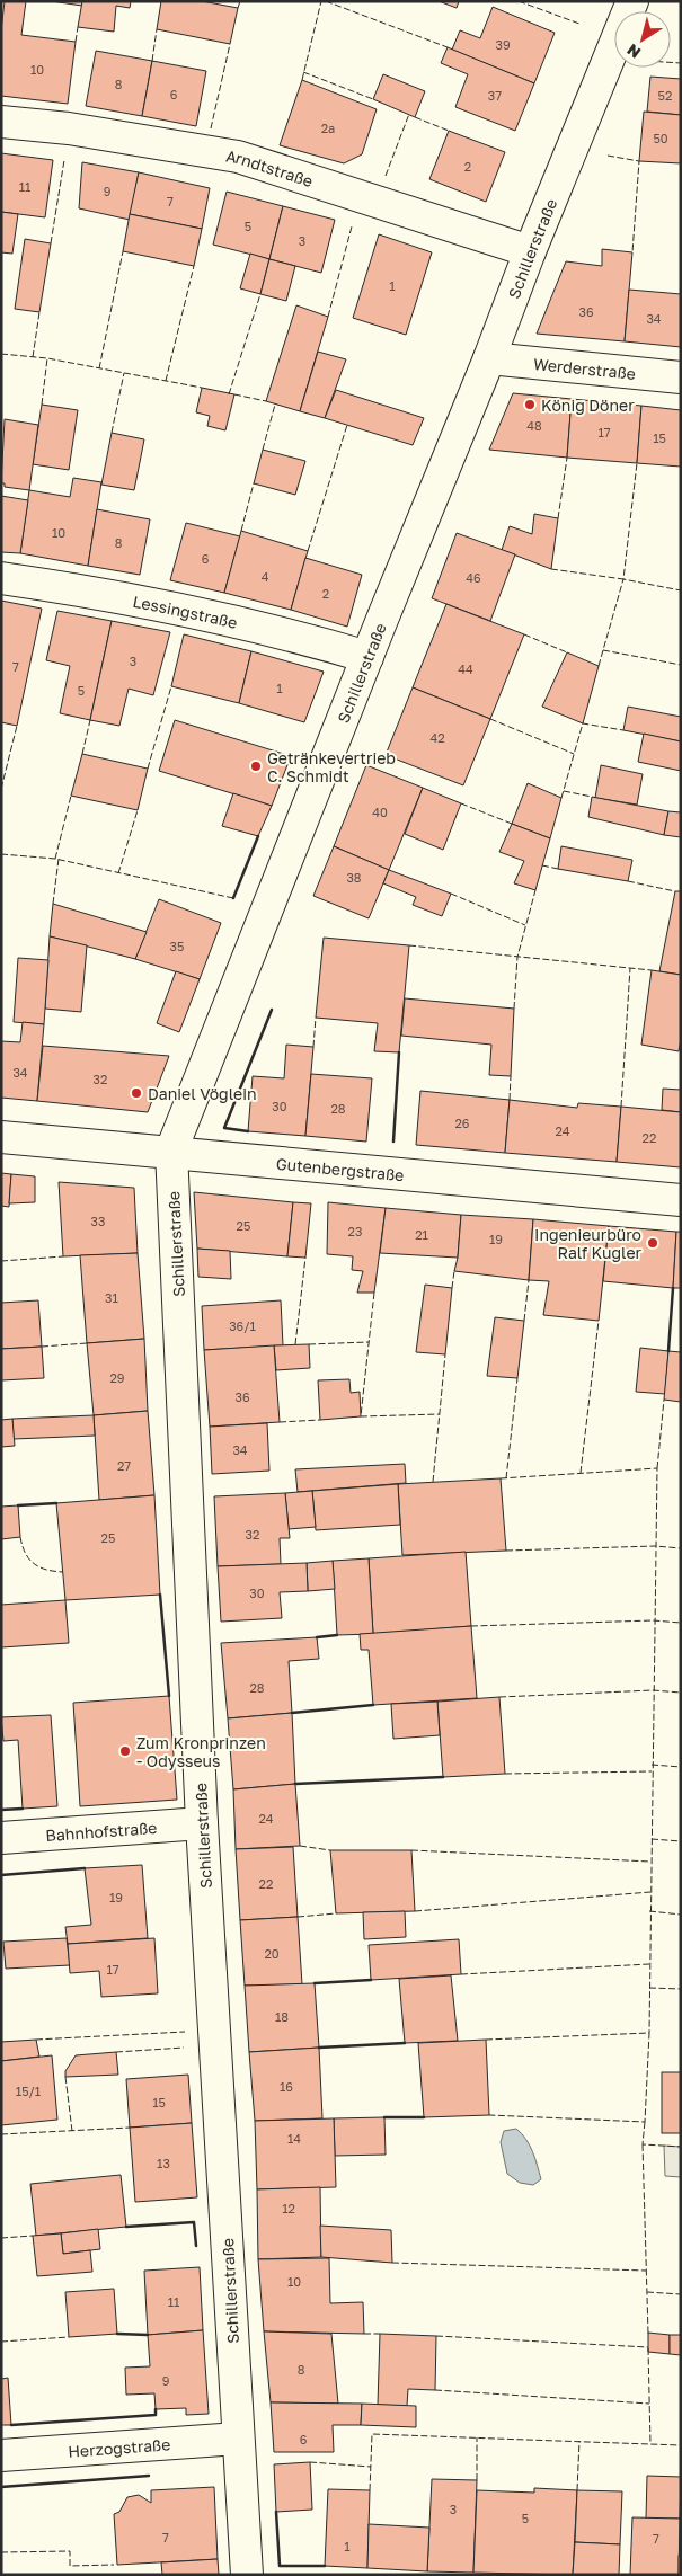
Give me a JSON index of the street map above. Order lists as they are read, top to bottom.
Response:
{
  "streets": {
    "street": [
      "Arndtstraße",
      "Schillerstraße",
      "Werderstraße",
      "Lessingstraße",
      "Gutenbergstraße",
      "Bahnhofstraße",
      "Herzogstraße"
    ]
  },
  "crossings": [
    ["Arndtstraße", "Schillerstraße"],
    ["Schillerstraße", "Werderstraße"],
    ["Schillerstraße", "Lessingstraße"],
    ["Schillerstraße", "Gutenbergstraße"],
    ["Schillerstraße", "Bahnhofstraße"],
    ["Schillerstraße", "Herzogstraße"]
  ],
  "places": [
    "König Döner",
    "Getränkevertrieb C. Schmidt",
    "Daniel Vöglein",
    "Ingenieurbüro Ralf Kugler",
    "Zum Kronprinzen - Odysseus"
  ],
  "house_numbers": [
    "39",
    "10",
    "8",
    "6",
    "37",
    "52",
    "2a",
    "50",
    "2",
    "11",
    "9",
    "7",
    "5",
    "3",
    "1",
    "36",
    "34",
    "48",
    "17",
    "15",
    "10",
    "8",
    "6",
    "4",
    "46",
    "2",
    "3",
    "7",
    "44",
    "1",
    "5",
    "42",
    "40",
    "38",
    "35",
    "34",
    "32",
    "30",
    "28",
    "26",
    "24",
    "22",
    "33",
    "25",
    "23",
    "21",
    "19",
    "31",
    "36/1",
    "29",
    "36",
    "34",
    "27",
    "32",
    "25",
    "30",
    "28",
    "24",
    "22",
    "19",
    "20",
    "17",
    "18",
    "16",
    "15/1",
    "15",
    "14",
    "13",
    "12",
    "10",
    "11",
    "8",
    "9",
    "6",
    "3",
    "5",
    "7",
    "7",
    "1"
  ],
  "north": "bottom left"
}
